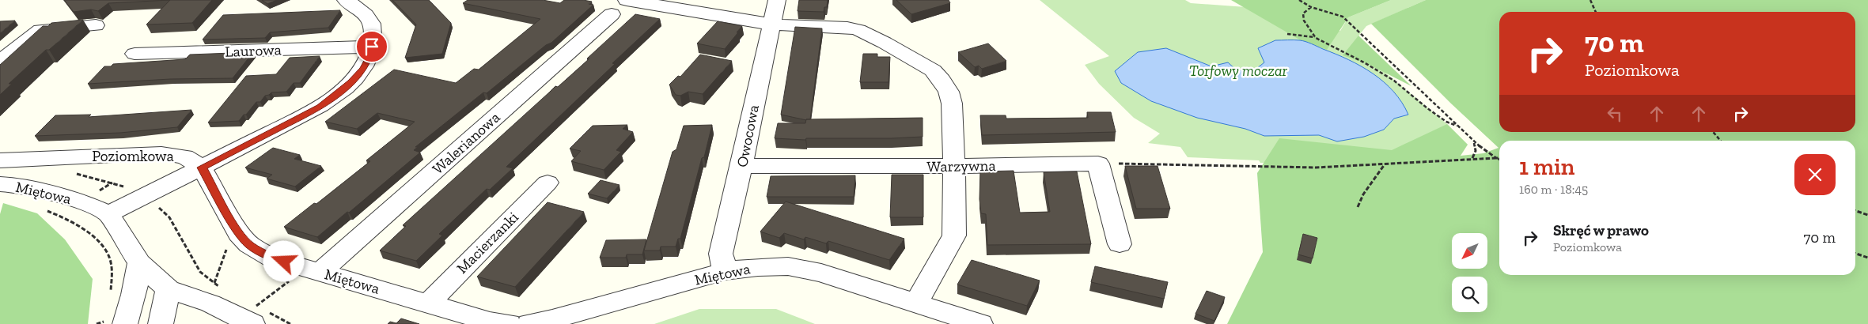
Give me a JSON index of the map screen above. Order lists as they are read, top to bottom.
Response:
{
  "streets": {
    "street": [
      "Laurowa",
      "Owocowa",
      "Walerianowa",
      "Poziomkowa",
      "Warzywna",
      "Miętowa",
      "Macierzanki"
    ]
  },
  "crossings": [
    ["Owocowa", "Warzywna"],
    ["Owocowa", "Miętowa"],
    ["Walerianowa", "Miętowa"],
    ["Poziomkowa", "Miętowa"],
    ["Miętowa", "Macierzanki"]
  ],
  "parks": ["Torfowy moczar"],
  "north": "bottom left",
  "page": {
    "turn": ["70 m", "Poziomkowa"],
    "heading": ["1 min", "160 m · 18:45"],
    "list": [
      {
        "name": "Skręć w prawo",
        "note": "Poziomkowa",
        "value": "70 m"
      }
    ]
  }
}
